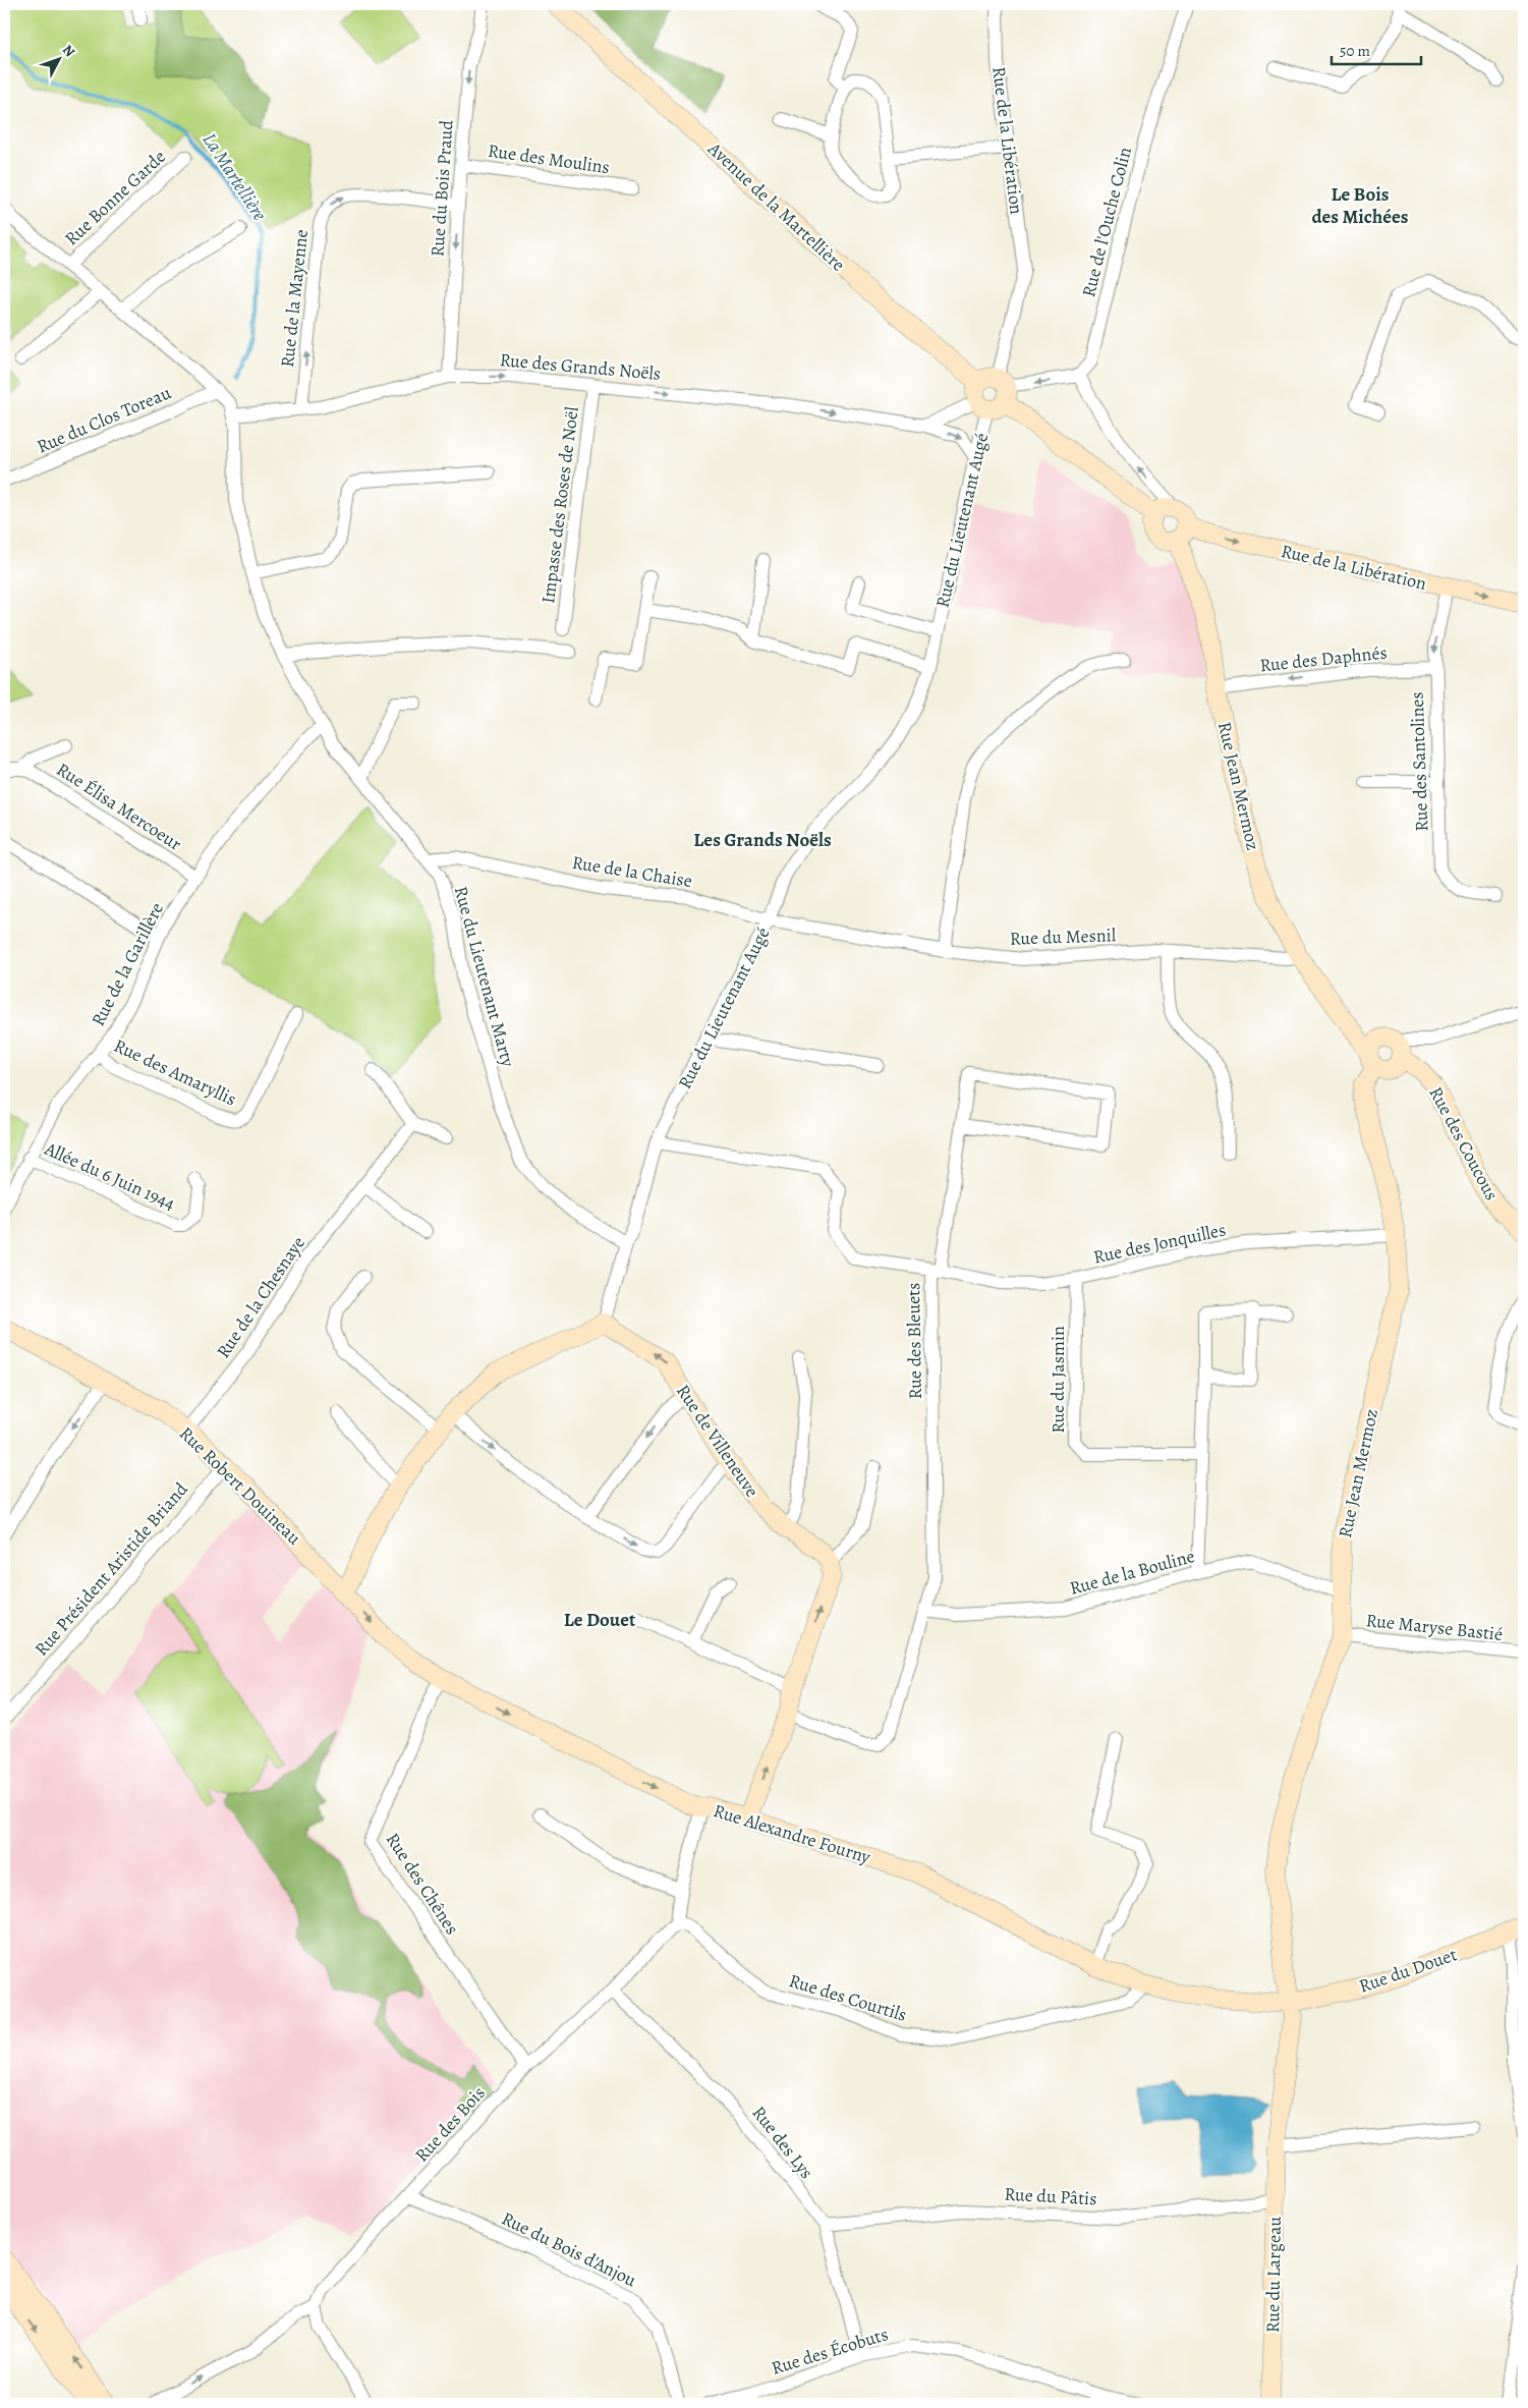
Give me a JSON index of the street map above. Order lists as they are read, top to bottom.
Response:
{
  "streets": {
    "street": [
      "Rue de la Libération",
      "Rue des Moulins",
      "Rue du Bois Praud",
      "Rue Bonne Garde",
      "Avenue de la Martellière",
      "Rue de l'Ouche Colin",
      "Rue de la Mayenne",
      "Rue des Grands Noëls",
      "Rue du Clos Toreau",
      "Impasse des Roses de Noël",
      "Rue du Lieutenant Augé",
      "Rue des Daphnés",
      "Rue des Santolines",
      "Rue Jean Mermoz",
      "Rue Élisa Mercoeur",
      "Rue de la Chaise",
      "Rue du Mesnil",
      "Rue de la Garillère",
      "Rue du Lieutenant Marty",
      "Rue des Amaryllis",
      "Rue des Coucous",
      "Allée du 6 Juin 1944",
      "Rue des Jonquilles",
      "Rue de la Chesnaye",
      "Rue des Bleuets",
      "Rue du Jasmin",
      "Rue de Villeneuve",
      "Rue Robert Douineau",
      "Rue Président Aristide Briand",
      "Rue de la Bouline",
      "Rue Maryse Bastié",
      "Rue Alexandre Fourny",
      "Rue des Chênes",
      "Rue du Douet",
      "Rue des Courtils",
      "Rue des Bois",
      "Rue des Lys",
      "Rue du Pâtis",
      "Rue du Bois d'Anjou",
      "Rue du Largeau",
      "Rue des Écobuts"
    ]
  },
  "crossings": [
    ["Rue de la Libération", "Avenue de la Martellière"],
    ["Rue de la Libération", "Rue du Lieutenant Augé"],
    ["Rue de la Libération", "Rue des Santolines"],
    ["Rue de la Libération", "Rue Jean Mermoz"],
    ["Rue des Moulins", "Rue du Bois Praud"],
    ["Rue du Bois Praud", "Rue de la Mayenne"],
    ["Rue du Bois Praud", "Rue des Grands Noëls"],
    ["Rue Bonne Garde", "Rue des Grands Noëls"],
    ["Rue Bonne Garde", "Rue du Clos Toreau"],
    ["Rue Bonne Garde", "Rue du Lieutenant Marty"],
    ["Avenue de la Martellière", "Rue du Lieutenant Augé"],
    ["Rue de la Mayenne", "Rue des Grands Noëls"],
    ["Rue des Grands Noëls", "Impasse des Roses de Noël"],
    ["Rue des Grands Noëls", "Rue du Lieutenant Augé"],
    ["Rue des Grands Noëls", "Rue du Lieutenant Marty"],
    ["Rue du Lieutenant Augé", "Rue de la Chaise"],
    ["Rue du Lieutenant Augé", "Rue du Mesnil"],
    ["Rue du Lieutenant Augé", "Rue du Lieutenant Marty"],
    ["Rue du Lieutenant Augé", "Rue des Bleuets"],
    ["Rue du Lieutenant Augé", "Rue de Villeneuve"],
    ["Rue des Daphnés", "Rue des Santolines"],
    ["Rue des Daphnés", "Rue Jean Mermoz"],
    ["Rue Jean Mermoz", "Rue du Mesnil"],
    ["Rue Jean Mermoz", "Rue des Jonquilles"],
    ["Rue Jean Mermoz", "Rue de la Bouline"],
    ["Rue Jean Mermoz", "Rue Maryse Bastié"],
    ["Rue Jean Mermoz", "Rue Alexandre Fourny"],
    ["Rue Jean Mermoz", "Rue du Douet"],
    ["Rue Jean Mermoz", "Rue du Largeau"],
    ["Rue Élisa Mercoeur", "Rue de la Garillère"],
    ["Rue de la Chaise", "Rue du Mesnil"],
    ["Rue de la Chaise", "Rue du Lieutenant Marty"],
    ["Rue de la Garillère", "Rue du Lieutenant Marty"],
    ["Rue de la Garillère", "Rue des Amaryllis"],
    ["Rue de la Garillère", "Allée du 6 Juin 1944"],
    ["Rue des Jonquilles", "Rue des Bleuets"],
    ["Rue des Jonquilles", "Rue du Jasmin"],
    ["Rue de la Chesnaye", "Rue Robert Douineau"],
    ["Rue des Bleuets", "Rue de la Bouline"],
    ["Rue Robert Douineau", "Rue Président Aristide Briand"],
    ["Rue Robert Douineau", "Rue Alexandre Fourny"],
    ["Rue Alexandre Fourny", "Rue des Chênes"],
    ["Rue Alexandre Fourny", "Rue du Douet"],
    ["Rue Alexandre Fourny", "Rue des Courtils"],
    ["Rue Alexandre Fourny", "Rue du Largeau"],
    ["Rue des Chênes", "Rue des Bois"],
    ["Rue du Douet", "Rue du Largeau"],
    ["Rue des Courtils", "Rue des Bois"],
    ["Rue des Bois", "Rue des Lys"],
    ["Rue des Bois", "Rue du Bois d'Anjou"],
    ["Rue des Lys", "Rue du Pâtis"],
    ["Rue des Lys", "Rue des Écobuts"],
    ["Rue du Pâtis", "Rue du Largeau"]
  ],
  "one_way": ["Rue de la Libération", "Rue du Bois Praud", "Rue des Grands Noëls"],
  "districts": ["Le Bois des Michées", "Les Grands Noëls", "Le Douet"],
  "water": ["La Martellière"],
  "scale_bar": "50 m",
  "north": "top right"
}
